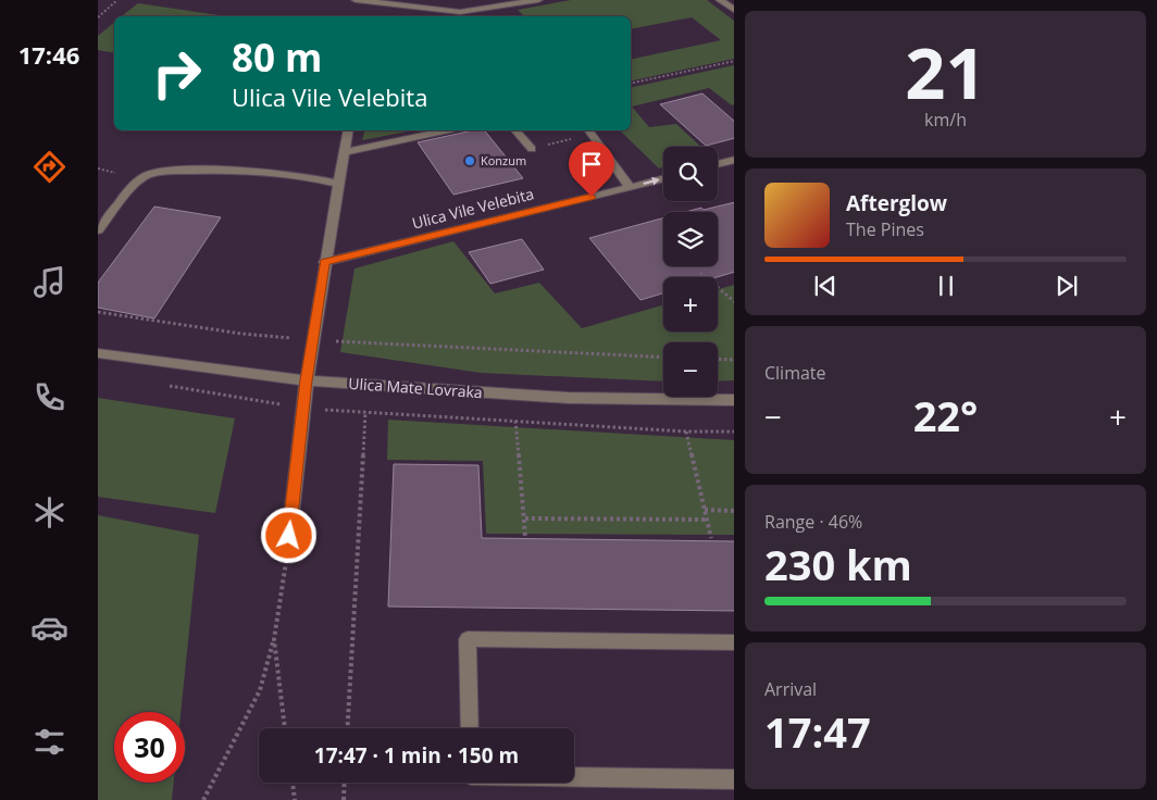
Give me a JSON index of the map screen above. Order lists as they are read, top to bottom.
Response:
{
  "streets": {
    "street": ["Ulica Vile Velebita", "Ulica Mate Lovraka"]
  },
  "places": ["Konzum"],
  "page": {
    "tabs": "17:46",
    "tile": [
      ["21", "km/h"],
      "Climate",
      ["Range · 46%", "230 km"],
      ["Arrival", "17:47"]
    ],
    "turn": ["80 m", "Ulica Vile Velebita"],
    "map_buttons": ["+", "−"],
    "song": ["Afterglow", "The Pines"],
    "heat": ["−", "22°", "+"],
    "limit": "30",
    "trip": "17:47 · 1 min · 150 m"
  }
}
